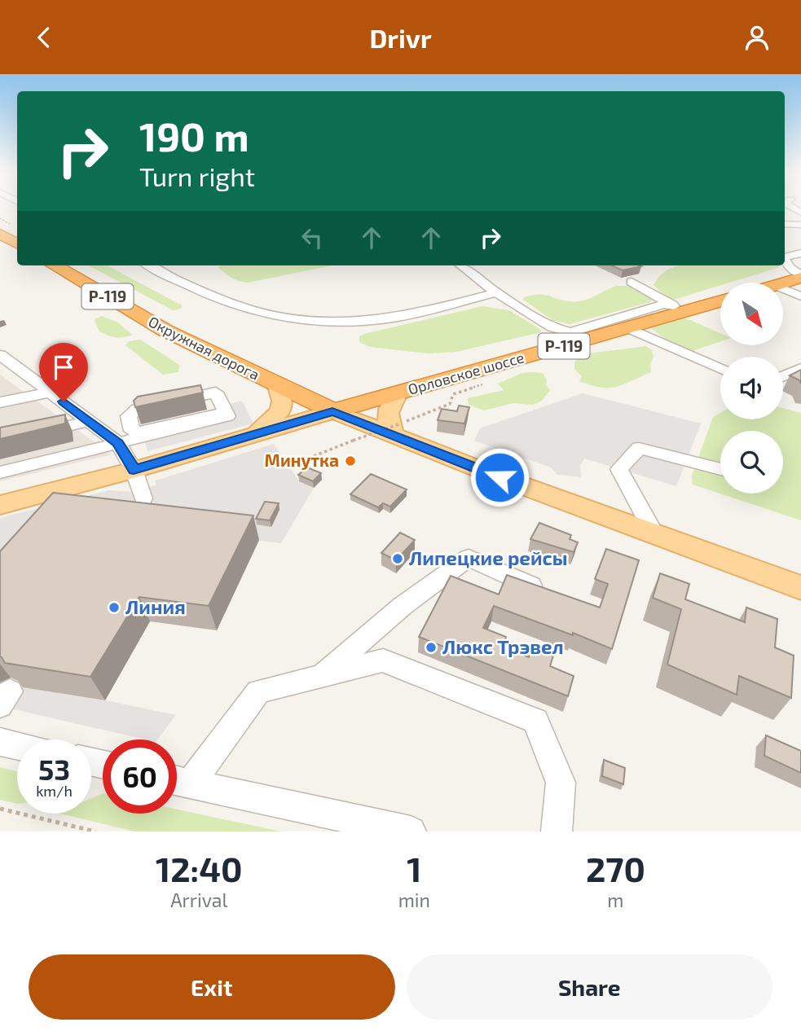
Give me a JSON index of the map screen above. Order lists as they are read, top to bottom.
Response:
{
  "streets": {
    "highway": ["Р-119", "Окружная дорога", "Орловское шоссе"]
  },
  "crossings": [
    ["Окружная дорога", "Орловское шоссе"]
  ],
  "places": [
    "Минутка",
    "Липецкие рейсы",
    "Линия",
    "Люкс Трэвел"
  ],
  "north": "bottom right",
  "page": {
    "header": "Drivr",
    "turn": ["190 m", "Turn right"],
    "speed": "53 km/h",
    "limit": "60",
    "eta": [
      "12:40",
      "Arrival",
      "1",
      "min",
      "270",
      "m"
    ],
    "buttons": ["Exit", "Share"]
  }
}
